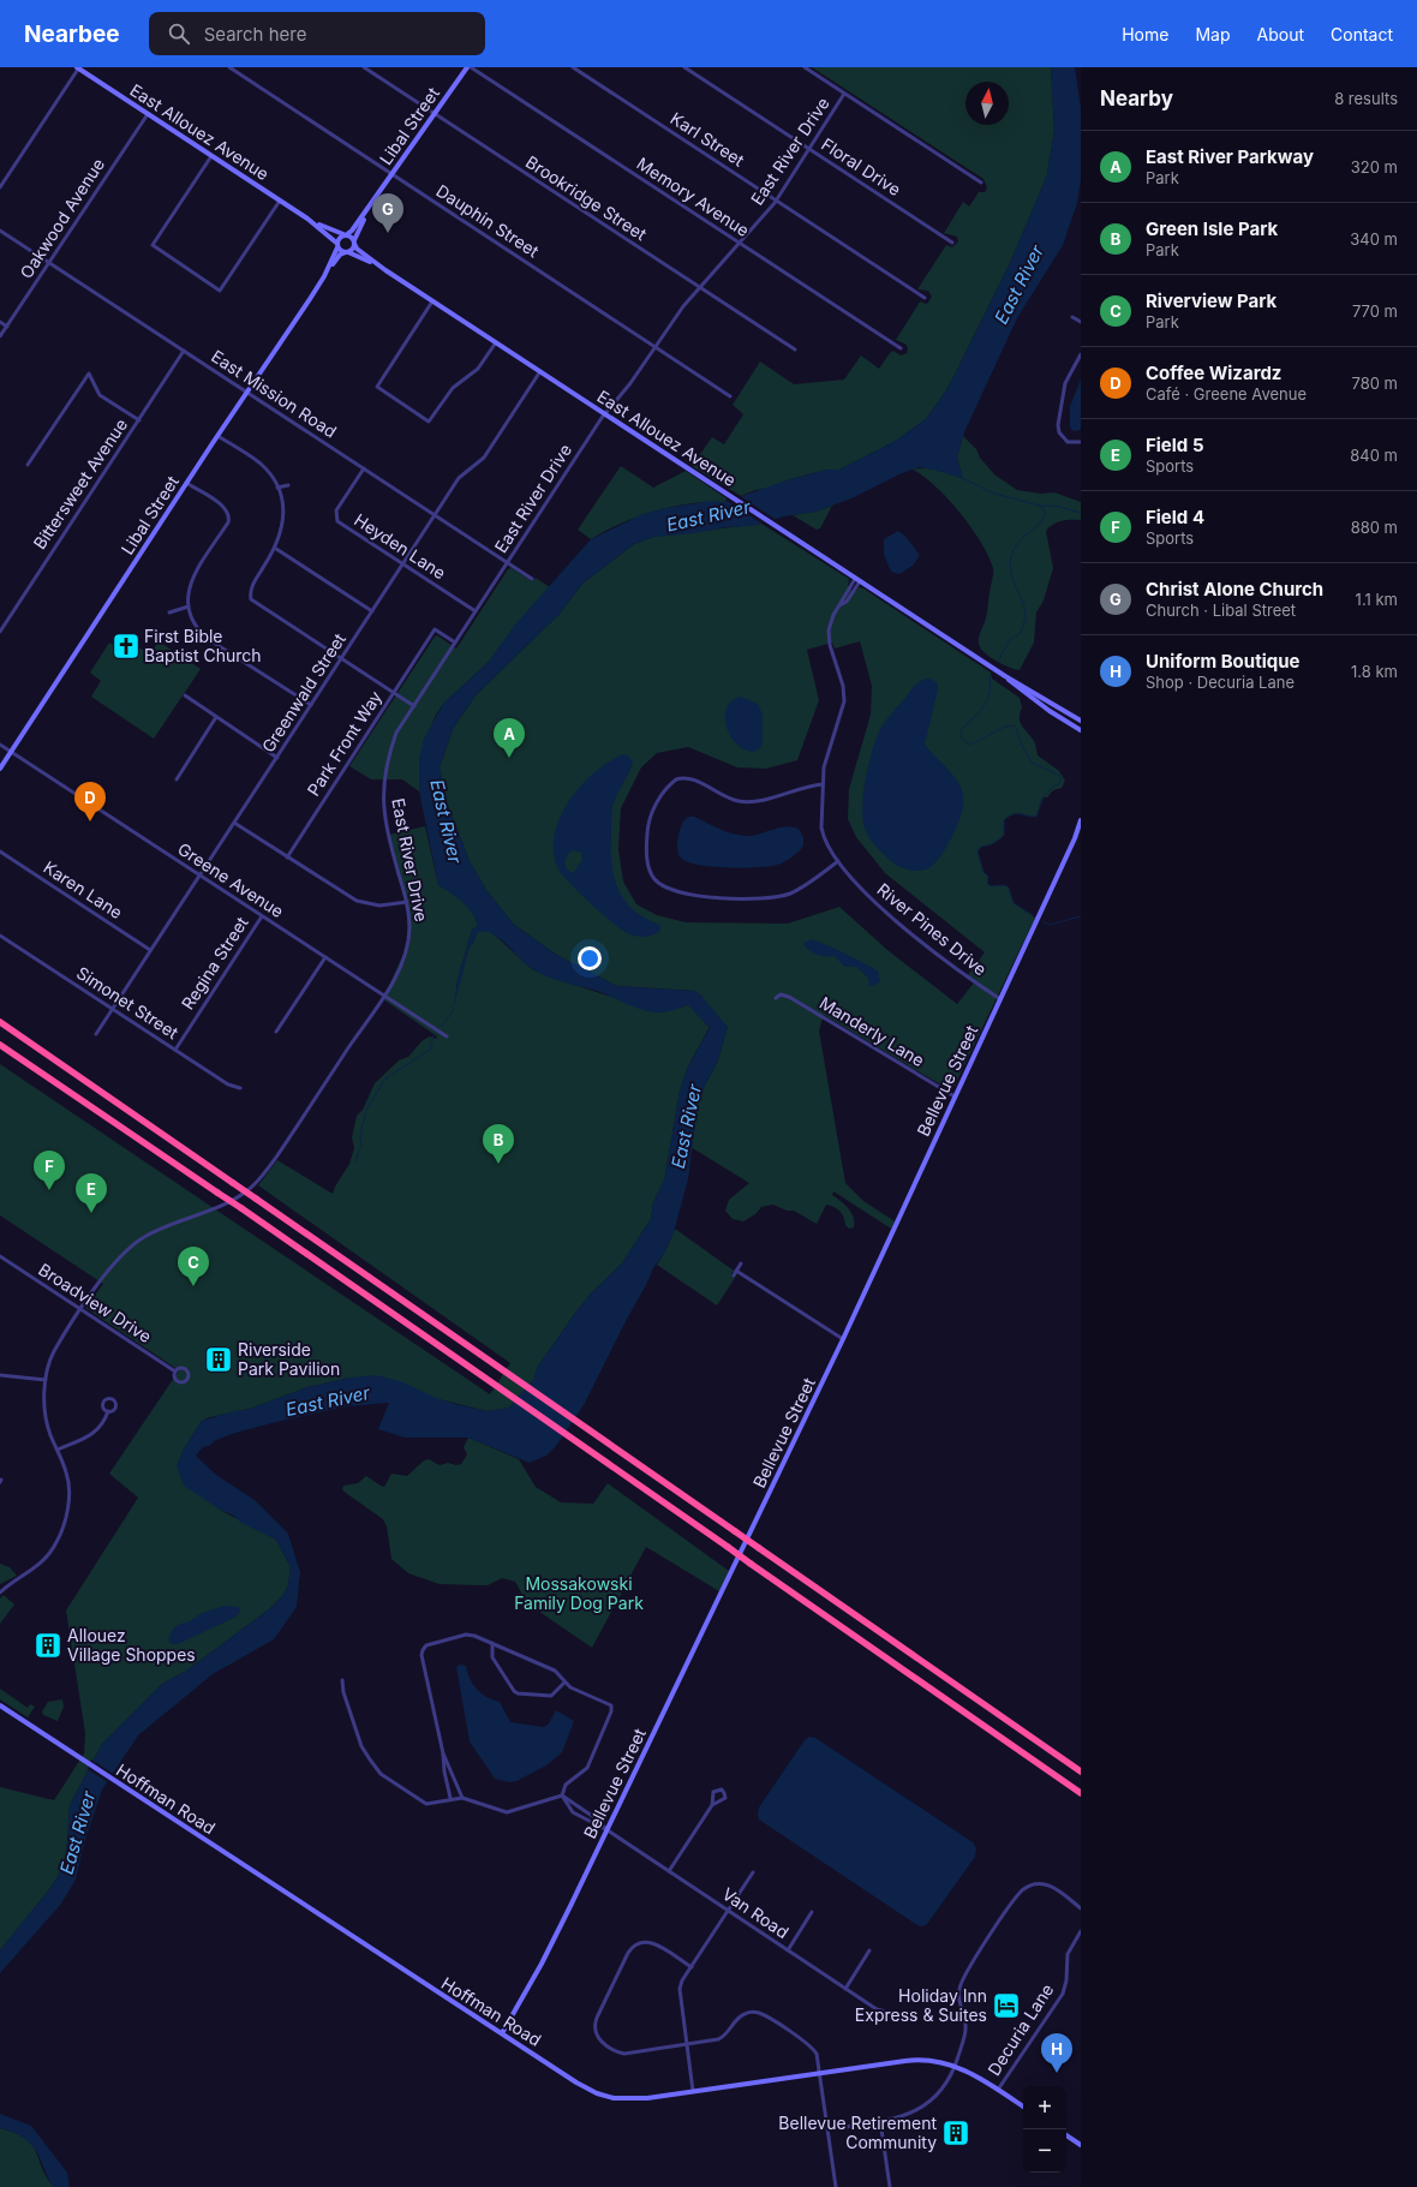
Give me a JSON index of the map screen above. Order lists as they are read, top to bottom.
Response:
{
  "streets": {
    "street": [
      "Libal Street",
      "East Allouez Avenue",
      "Karl Street",
      "East River Drive",
      "Floral Drive",
      "Memory Avenue",
      "Brookridge Street",
      "Oakwood Avenue",
      "Dauphin Street",
      "East Mission Road",
      "Bittersweet Avenue",
      "Heyden Lane",
      "Greenwald Street",
      "Park Front Way",
      "Greene Avenue",
      "Karen Lane",
      "River Pines Drive",
      "Regina Street",
      "Simonet Street",
      "Manderly Lane",
      "Bellevue Street",
      "Broadview Drive",
      "Hoffman Road",
      "Van Road",
      "Decuria Lane"
    ]
  },
  "crossings": [
    ["Libal Street", "East Allouez Avenue"],
    ["Libal Street", "Brookridge Street"],
    ["Libal Street", "Dauphin Street"],
    ["Libal Street", "East Mission Road"],
    ["Libal Street", "Greene Avenue"],
    ["East Allouez Avenue", "East River Drive"],
    ["East Allouez Avenue", "Oakwood Avenue"],
    ["East Allouez Avenue", "Greenwald Street"],
    ["East Allouez Avenue", "River Pines Drive"],
    ["Karl Street", "East River Drive"],
    ["East River Drive", "Floral Drive"],
    ["East River Drive", "Memory Avenue"],
    ["East River Drive", "Brookridge Street"],
    ["East River Drive", "Dauphin Street"],
    ["East River Drive", "East Mission Road"],
    ["East River Drive", "Heyden Lane"],
    ["East River Drive", "Park Front Way"],
    ["East River Drive", "Greene Avenue"],
    ["East River Drive", "Broadview Drive"],
    ["Oakwood Avenue", "East Mission Road"],
    ["East Mission Road", "Bittersweet Avenue"],
    ["East Mission Road", "Heyden Lane"],
    ["East Mission Road", "Greenwald Street"],
    ["Heyden Lane", "Greenwald Street"],
    ["Greenwald Street", "Greene Avenue"],
    ["Greenwald Street", "Karen Lane"],
    ["Greenwald Street", "Simonet Street"],
    ["Greene Avenue", "Regina Street"],
    ["River Pines Drive", "Bellevue Street"],
    ["Regina Street", "Simonet Street"],
    ["Manderly Lane", "Bellevue Street"],
    ["Bellevue Street", "Hoffman Road"],
    ["Bellevue Street", "Van Road"],
    ["Hoffman Road", "Decuria Lane"]
  ],
  "water": ["East River"],
  "parks": ["Mossakowski Family Dog Park"],
  "places": {
    "church": ["First Bible Baptist Church"],
    "building": ["Riverside Park Pavilion", "Allouez Village Shoppes", "Bellevue Retirement Community"],
    "hotel": ["Holiday Inn Express & Suites"]
  },
  "north": "top",
  "page": {
    "header": "Nearbee",
    "search": "Search here",
    "nav": [
      "Home",
      "Map",
      "About",
      "Contact"
    ],
    "heading": ["Nearby", "8 results"],
    "list": [
      {
        "mark": "A",
        "name": "East River Parkway",
        "note": "Park",
        "value": "320 m"
      },
      {
        "mark": "B",
        "name": "Green Isle Park",
        "note": "Park",
        "value": "340 m"
      },
      {
        "mark": "C",
        "name": "Riverview Park",
        "note": "Park",
        "value": "770 m"
      },
      {
        "mark": "D",
        "name": "Coffee Wizardz",
        "note": "Café · Greene Avenue",
        "value": "780 m"
      },
      {
        "mark": "E",
        "name": "Field 5",
        "note": "Sports",
        "value": "840 m"
      },
      {
        "mark": "F",
        "name": "Field 4",
        "note": "Sports",
        "value": "880 m"
      },
      {
        "mark": "G",
        "name": "Christ Alone Church",
        "note": "Church · Libal Street",
        "value": "1.1 km"
      },
      {
        "mark": "H",
        "name": "Uniform Boutique",
        "note": "Shop · Decuria Lane",
        "value": "1.8 km"
      }
    ],
    "pins": [
      "G",
      "A",
      "D",
      "B",
      "F",
      "E",
      "C",
      "H"
    ],
    "map_buttons": ["+", "−"]
  }
}
